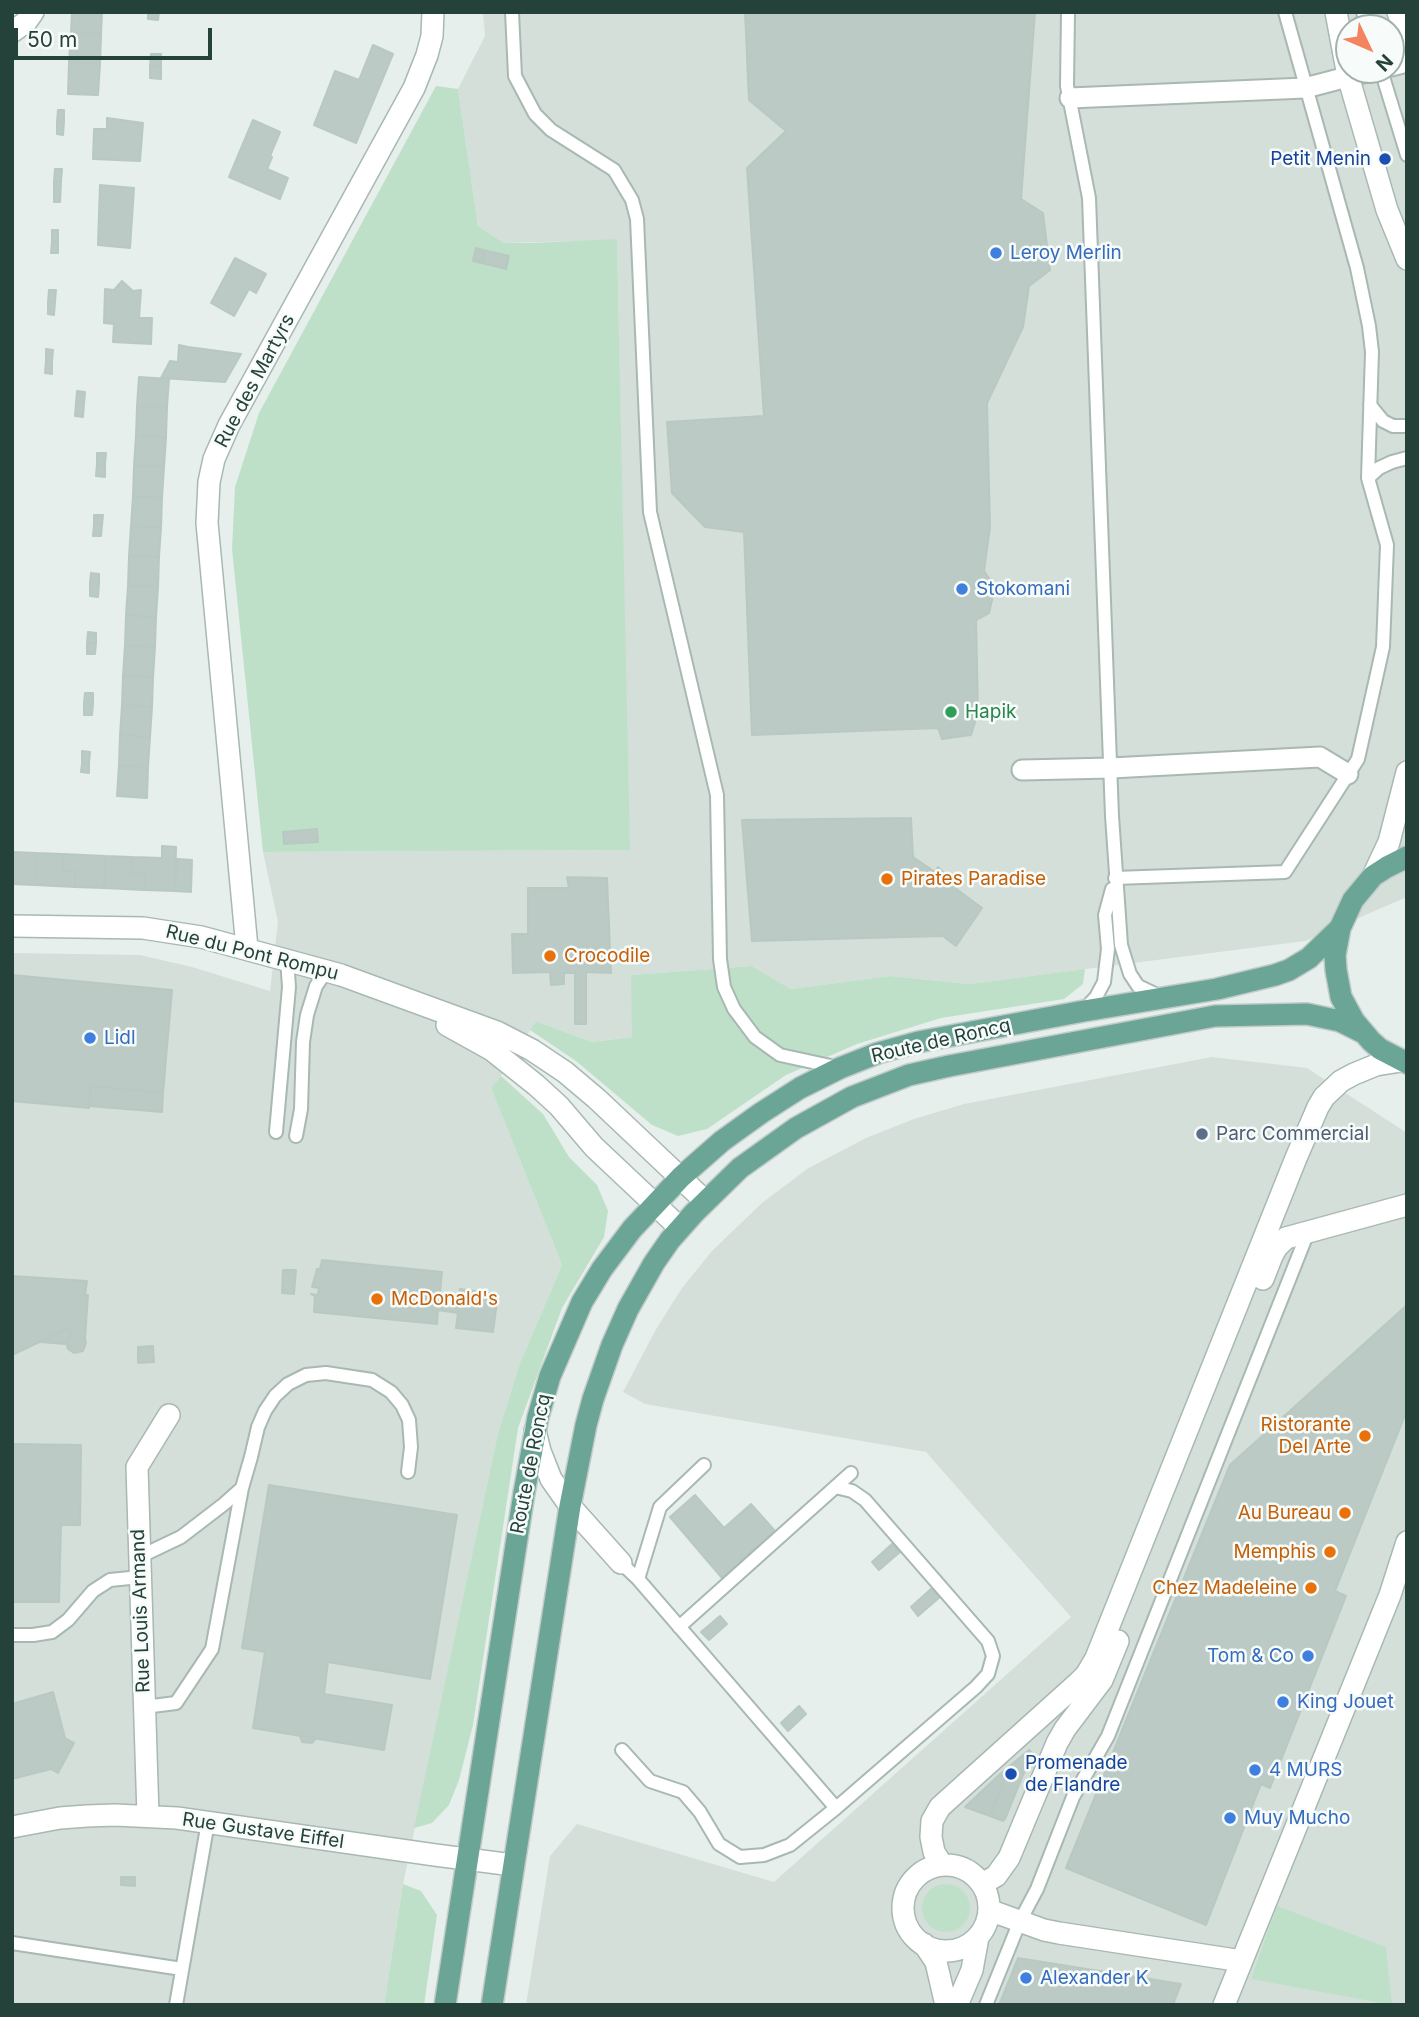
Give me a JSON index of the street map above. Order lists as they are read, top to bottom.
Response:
{
  "streets": {
    "main road": ["Route de Roncq"],
    "street": [
      "Rue des Martyrs",
      "Rue du Pont Rompu",
      "Rue Louis Armand",
      "Rue Gustave Eiffel"
    ]
  },
  "crossings": [
    ["Rue des Martyrs", "Rue du Pont Rompu"],
    ["Rue du Pont Rompu", "Route de Roncq"],
    ["Route de Roncq", "Rue Gustave Eiffel"],
    ["Rue Louis Armand", "Rue Gustave Eiffel"]
  ],
  "places": [
    "Petit Menin",
    "Leroy Merlin",
    "Stokomani",
    "Hapik",
    "Pirates Paradise",
    "Crocodile",
    "Lidl",
    "Parc Commercial",
    "McDonald's",
    "Ristorante Del Arte",
    "Au Bureau",
    "Memphis",
    "Chez Madeleine",
    "Tom & Co",
    "King Jouet",
    "4 MURS",
    "Promenade de Flandre",
    "Muy Mucho",
    "Alexander K"
  ],
  "scale_bar": "50 m",
  "north": "bottom right"
}
